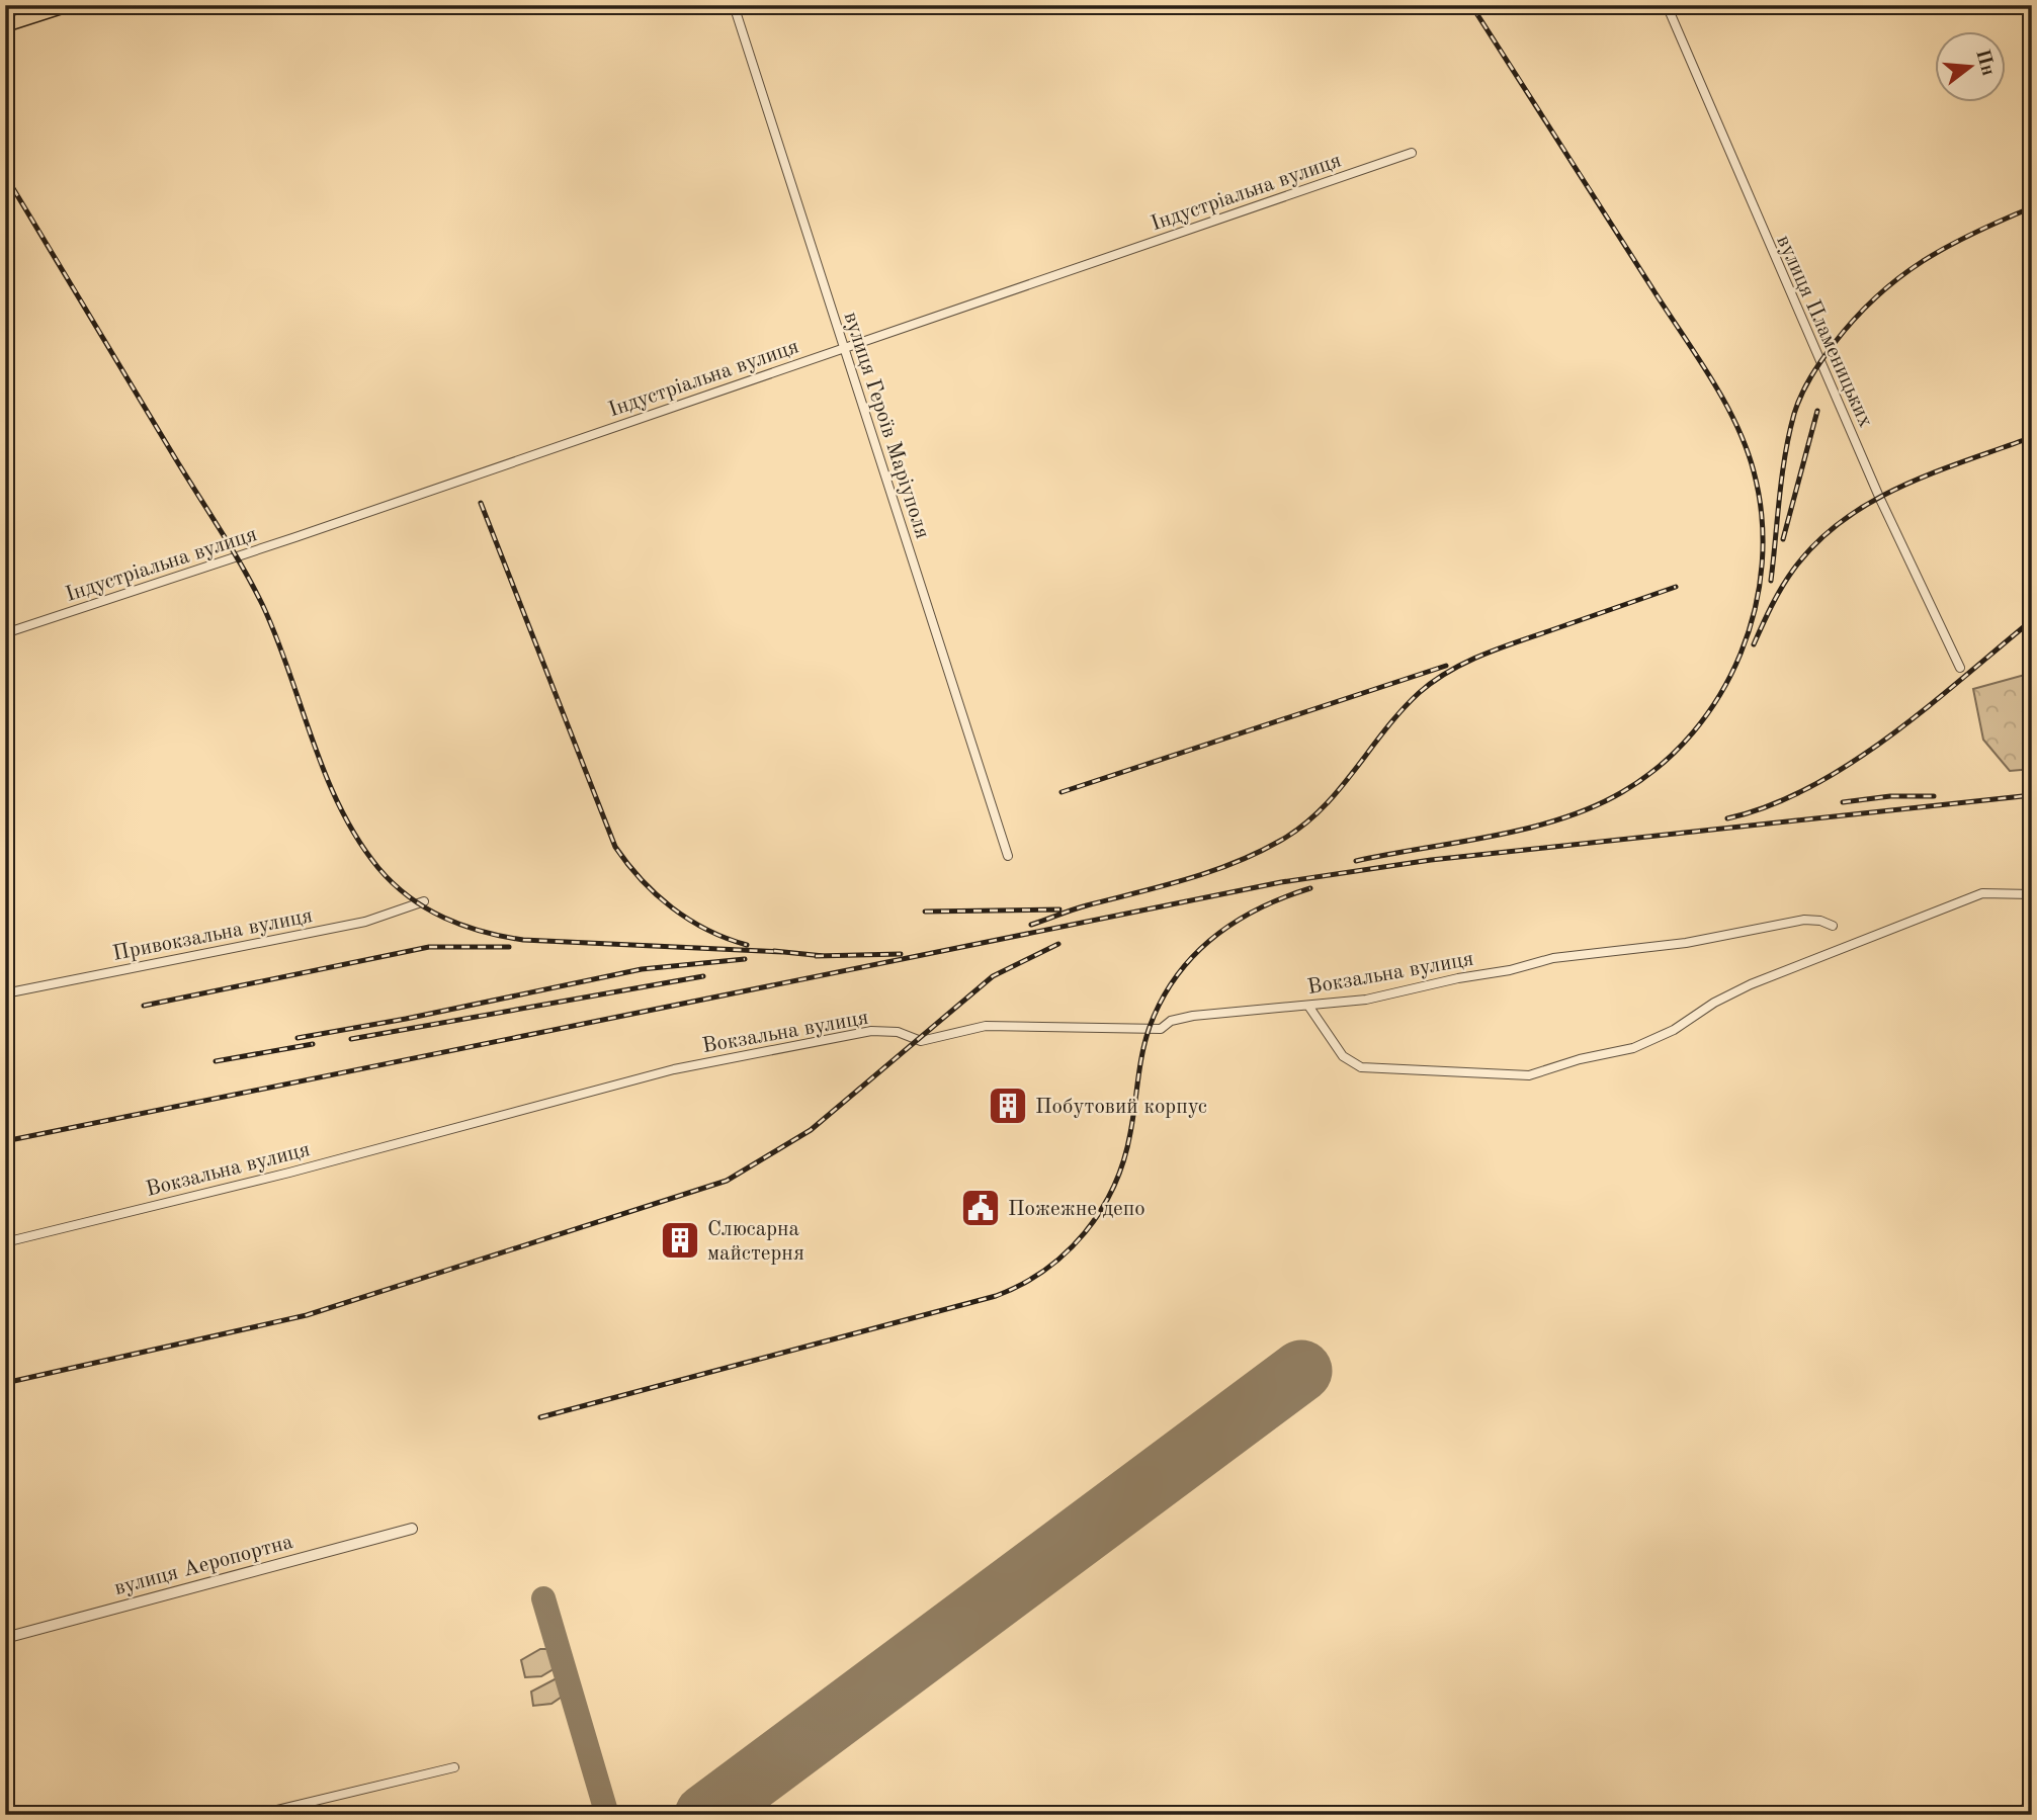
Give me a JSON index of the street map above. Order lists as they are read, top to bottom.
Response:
{
  "streets": {
    "street": [
      "Індустріальна вулиця",
      "вулиця Пламеницьких",
      "вулиця Героїв Маріуполя",
      "Привокзальна вулиця",
      "Вокзальна вулиця",
      "вулиця Аеропортна"
    ]
  },
  "crossings": [
    ["Індустріальна вулиця", "вулиця Героїв Маріуполя"]
  ],
  "places": {
    "building": ["Побутовий корпус", "Слюсарна майстерня"],
    "public building": ["Пожежне депо"]
  },
  "north": "right"
}
